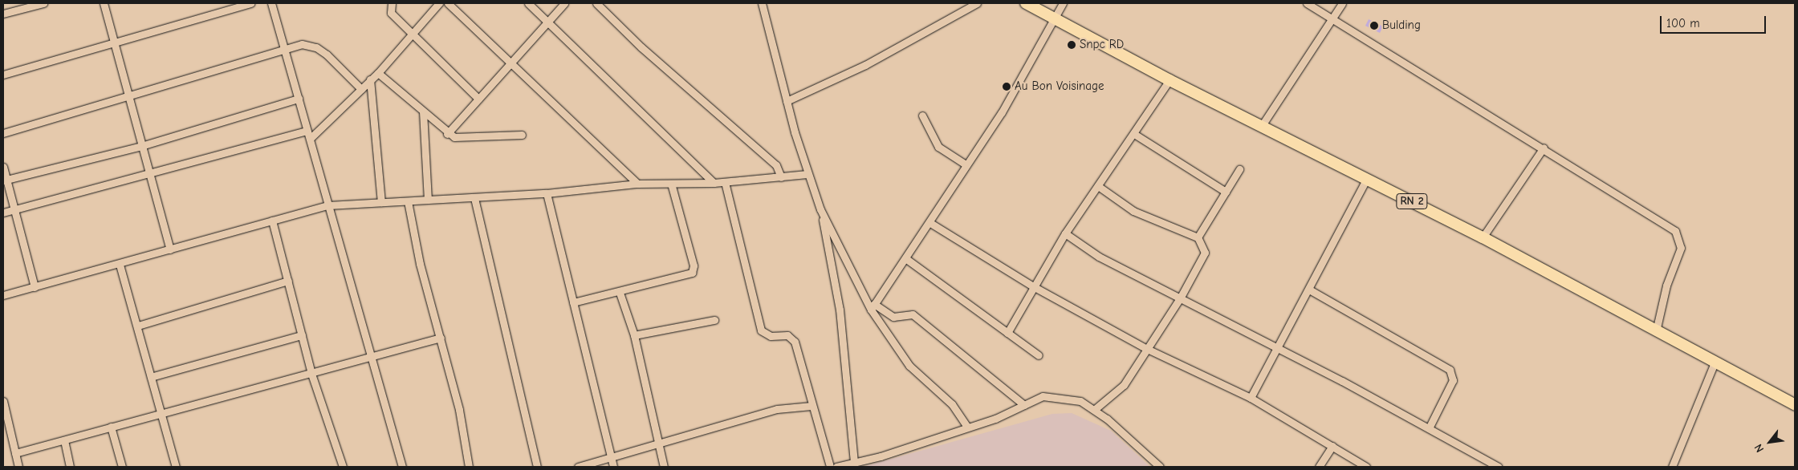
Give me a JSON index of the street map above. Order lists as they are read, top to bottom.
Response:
{
  "streets": {
    "highway": ["RN 2"]
  },
  "places": ["Bulding", "Snpc RD", "Au Bon Voisinage"],
  "scale_bar": "100 m",
  "north": "bottom left"
}
